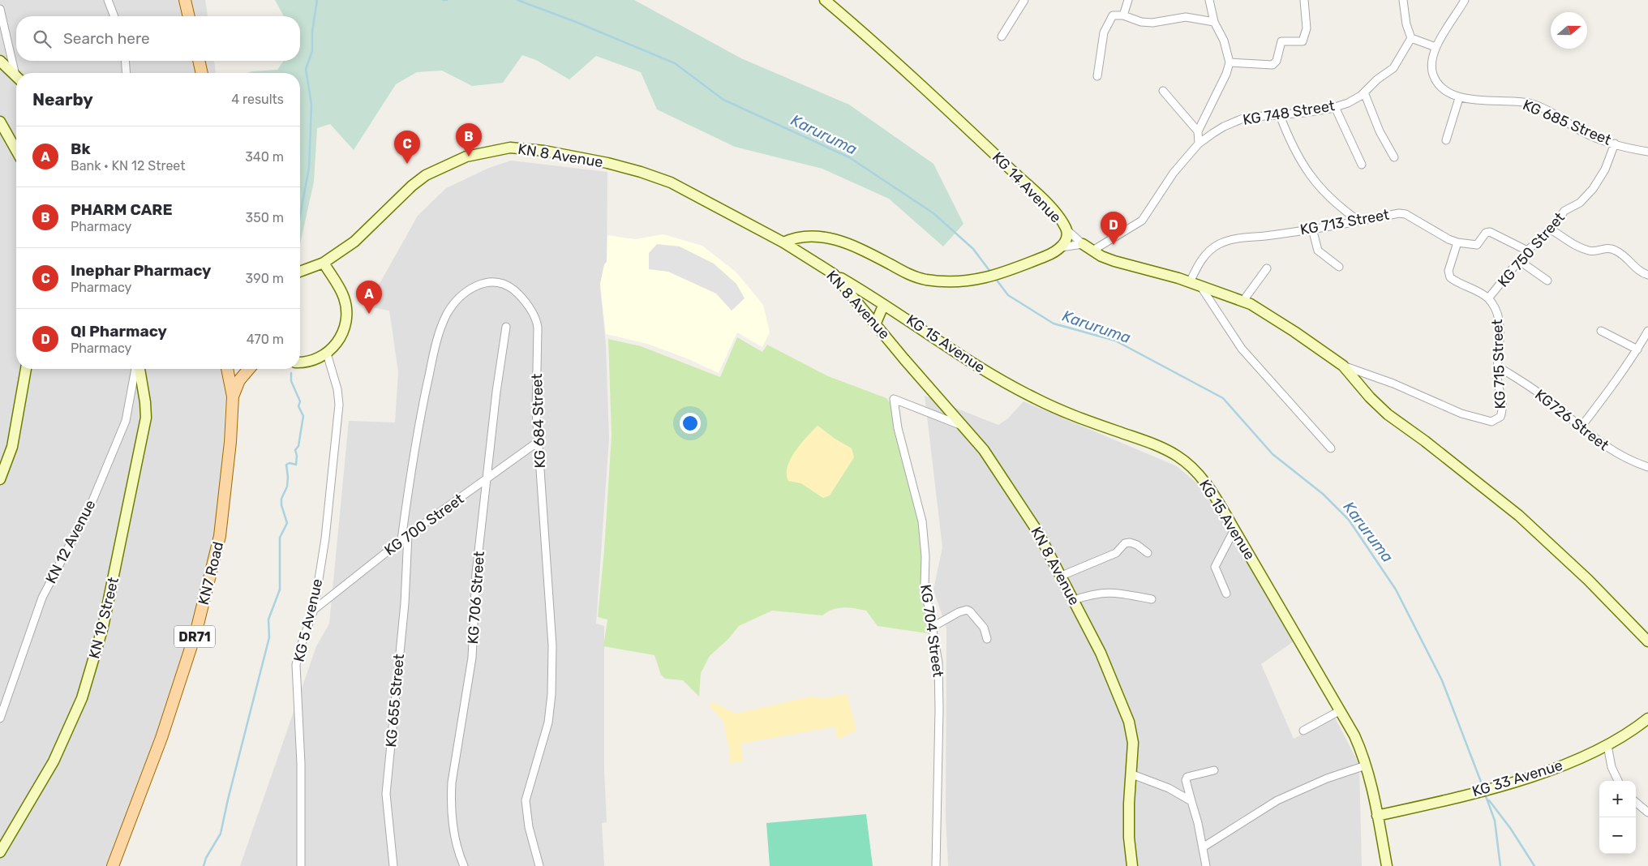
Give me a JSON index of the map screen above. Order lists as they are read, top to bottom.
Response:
{
  "streets": {
    "main road": [
      "KN 8 Avenue",
      "KG 14 Avenue",
      "KG 15 Avenue",
      "KN7 Road",
      "KN 19 Street",
      "DR71",
      "KG 33 Avenue"
    ],
    "street": [
      "KG 748 Street",
      "KG 685 Street",
      "KG 713 Street",
      "KG 750 Street",
      "KG 715 Street",
      "KG726 Street",
      "KG 684 Street",
      "KG 700 Street",
      "KN 12 Avenue",
      "KG 706 Street",
      "KG 5 Avenue",
      "KG 704 Street",
      "KG 655 Street"
    ]
  },
  "crossings": [
    ["KG 685 Street", "KG 750 Street"],
    ["KN 8 Avenue", "KG 15 Avenue"],
    ["KN 8 Avenue", "KG 704 Street"],
    ["KG 713 Street", "KG 750 Street"],
    ["KG 713 Street", "KG 715 Street"],
    ["KG 750 Street", "KG 715 Street"],
    ["KG 15 Avenue", "KG 33 Avenue"],
    ["KG 715 Street", "KG726 Street"],
    ["KG 684 Street", "KG 700 Street"],
    ["KG 700 Street", "KG 706 Street"],
    ["KG 700 Street", "KG 5 Avenue"],
    ["KG 700 Street", "KG 655 Street"]
  ],
  "water": ["Karuruma"],
  "north": "right",
  "page": {
    "search": "Search here",
    "heading": ["Nearby", "4 results"],
    "pins": [
      "B",
      "C",
      "D",
      "A"
    ],
    "list": [
      {
        "mark": "A",
        "name": "Bk",
        "note": "Bank · KN 12 Street",
        "value": "340 m"
      },
      {
        "mark": "B",
        "name": "PHARM CARE",
        "note": "Pharmacy",
        "value": "350 m"
      },
      {
        "mark": "C",
        "name": "Inephar Pharmacy",
        "note": "Pharmacy",
        "value": "390 m"
      },
      {
        "mark": "D",
        "name": "Ql Pharmacy",
        "note": "Pharmacy",
        "value": "470 m"
      }
    ],
    "map_buttons": ["+", "−"]
  }
}
